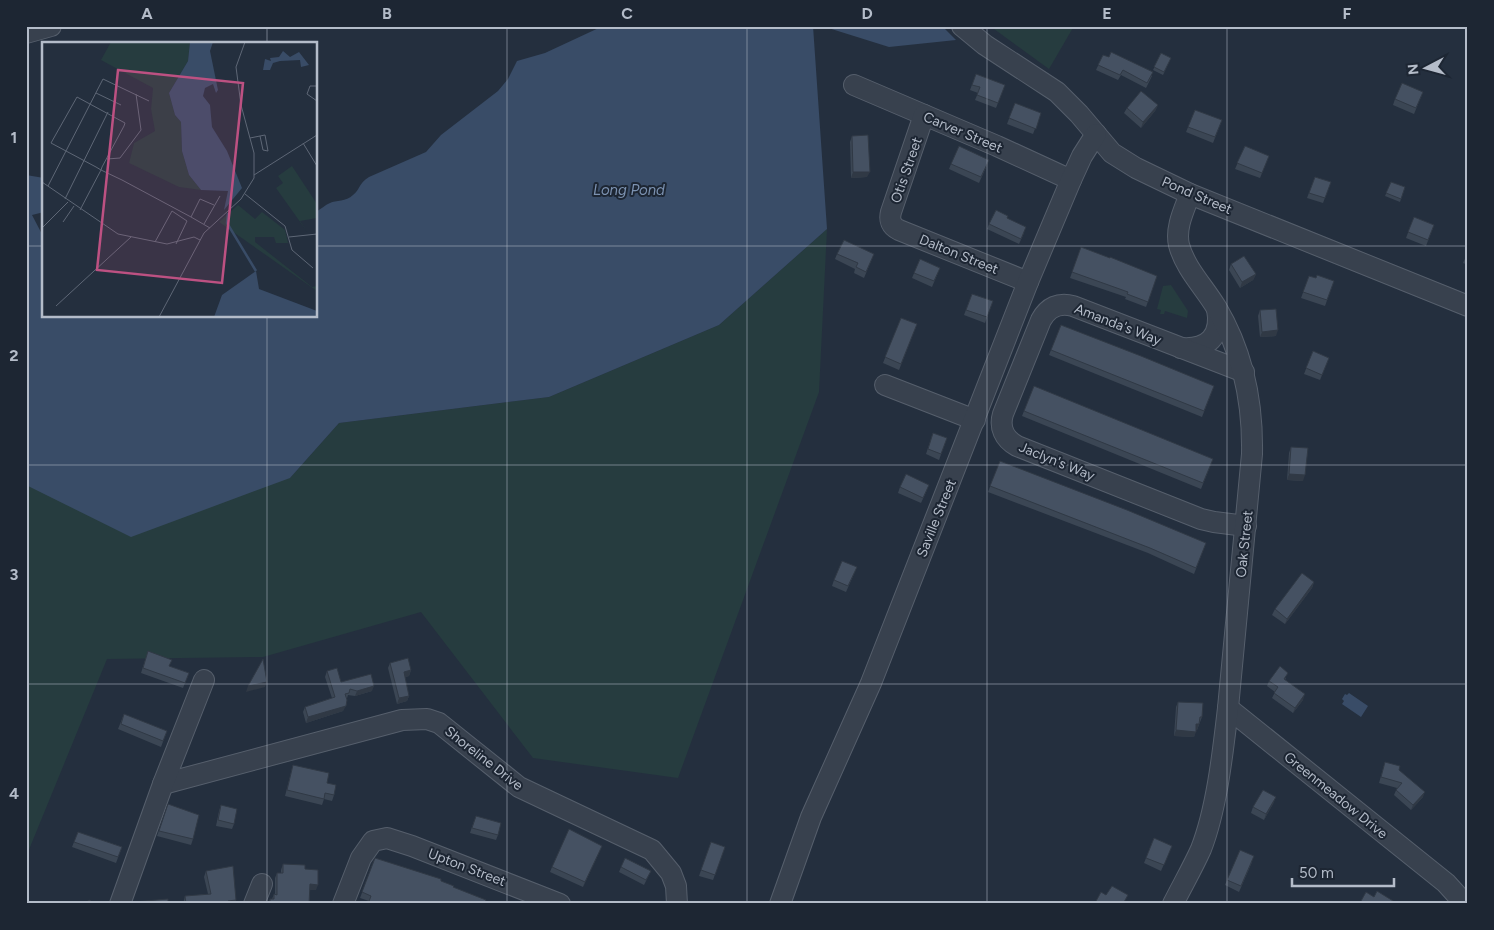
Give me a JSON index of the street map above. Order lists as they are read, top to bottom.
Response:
{
  "streets": {
    "street": [
      "Carver Street",
      "Otis Street",
      "Pond Street",
      "Dalton Street",
      "Amanda's Way",
      "Jaclyn's Way",
      "Saville Street",
      "Oak Street",
      "Shoreline Drive",
      "Greenmeadow Drive",
      "Upton Street"
    ]
  },
  "crossings": [
    ["Carver Street", "Otis Street"],
    ["Carver Street", "Saville Street"],
    ["Otis Street", "Dalton Street"],
    ["Pond Street", "Saville Street"],
    ["Pond Street", "Oak Street"],
    ["Dalton Street", "Saville Street"],
    ["Amanda's Way", "Jaclyn's Way"],
    ["Amanda's Way", "Oak Street"],
    ["Jaclyn's Way", "Oak Street"],
    ["Oak Street", "Greenmeadow Drive"]
  ],
  "water": ["Long Pond"],
  "scale_bar": "50 m",
  "north": "left",
  "grid": {
    "columns": [
      "A",
      "B",
      "C",
      "D",
      "E",
      "F"
    ],
    "rows": [
      "1",
      "2",
      "3",
      "4"
    ]
  }
}
